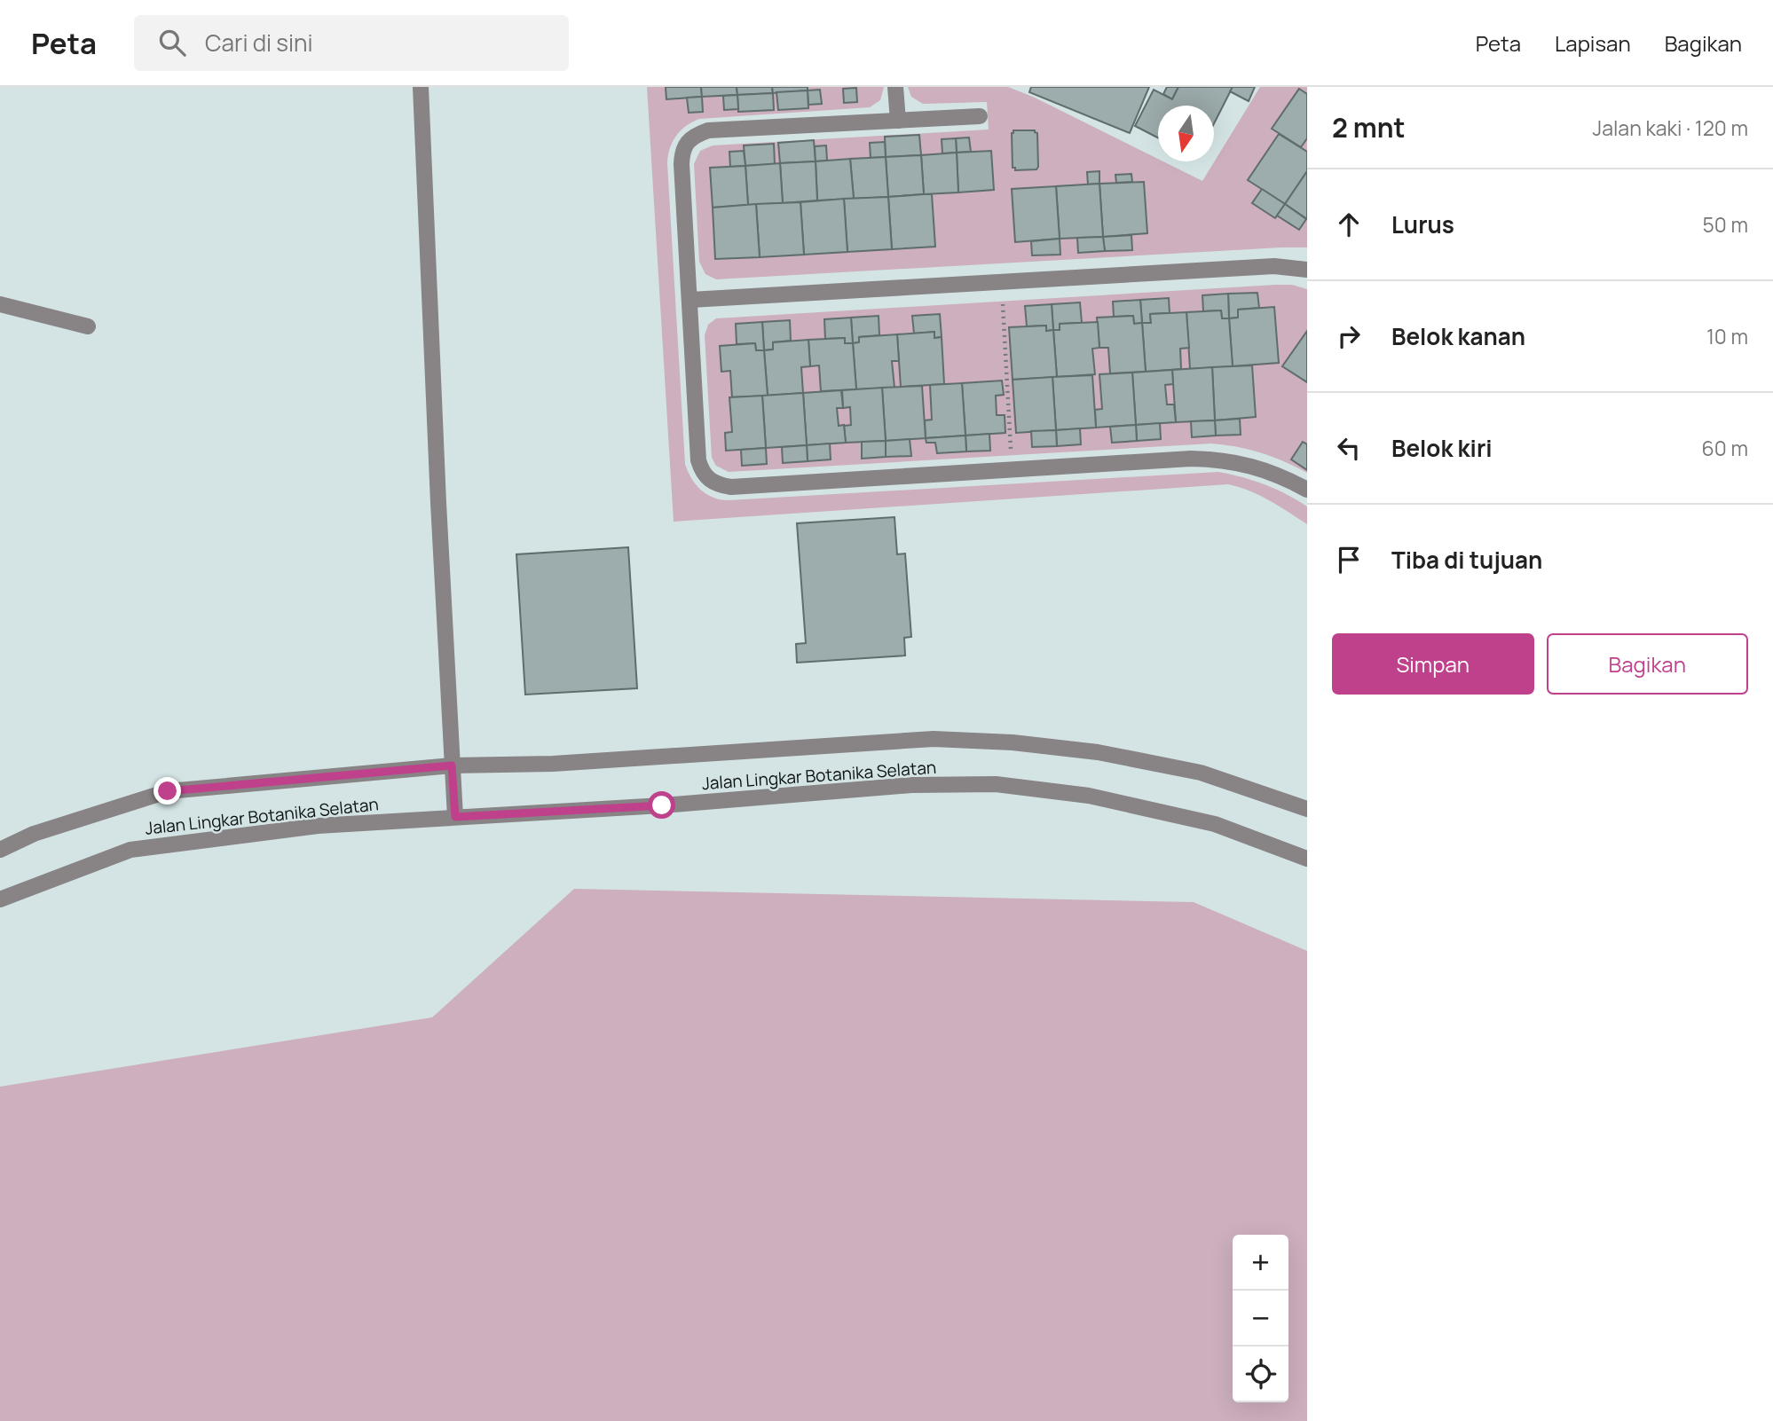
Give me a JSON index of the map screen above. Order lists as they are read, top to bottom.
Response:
{
  "streets": {
    "street": ["Jalan Lingkar Botanika Selatan"]
  },
  "north": "bottom",
  "page": {
    "header": "Peta",
    "search": "Cari di sini",
    "nav": ["Peta", "Lapisan", "Bagikan"],
    "heading": ["2 mnt", "Jalan kaki · 120 m"],
    "list": [
      ["Lurus", "50 m"],
      ["Belok kanan", "10 m"],
      ["Belok kiri", "60 m"],
      "Tiba di tujuan"
    ],
    "buttons": ["Simpan", "Bagikan"],
    "map_buttons": ["+", "−"]
  }
}
